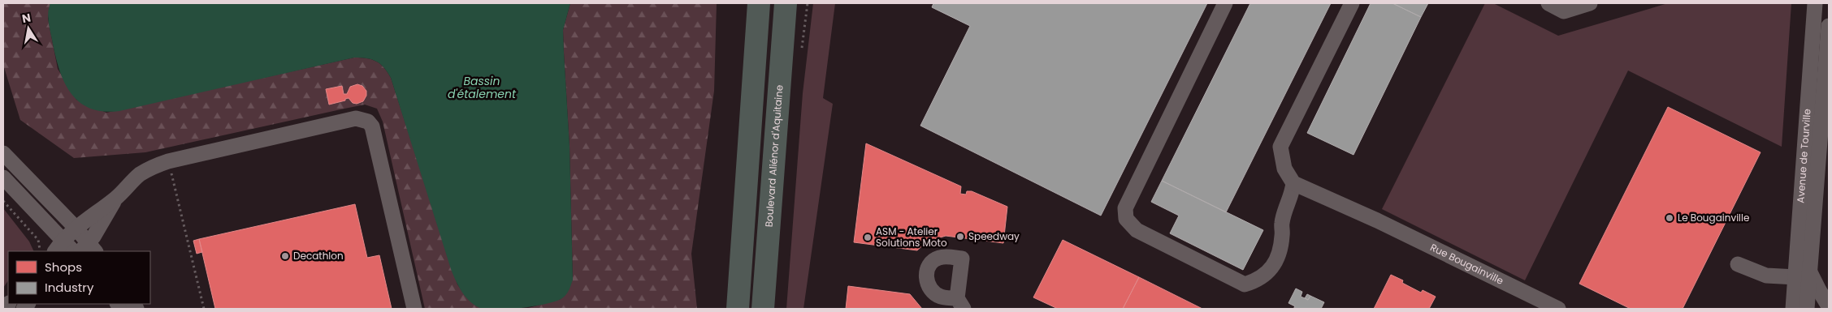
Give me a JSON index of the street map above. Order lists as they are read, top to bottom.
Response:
{
  "streets": {
    "highway": ["Boulevard Aliénor d'Aquitaine"],
    "street": ["Avenue de Tourville", "Rue Bougainville"]
  },
  "water": ["Bassin d'étalement"],
  "places": [
    "Le Bougainville",
    "Speedway",
    "ASM - Atelier Solutions Moto",
    "Decathlon"
  ],
  "legend": ["Shops", "Industry"],
  "north": "top"
}
